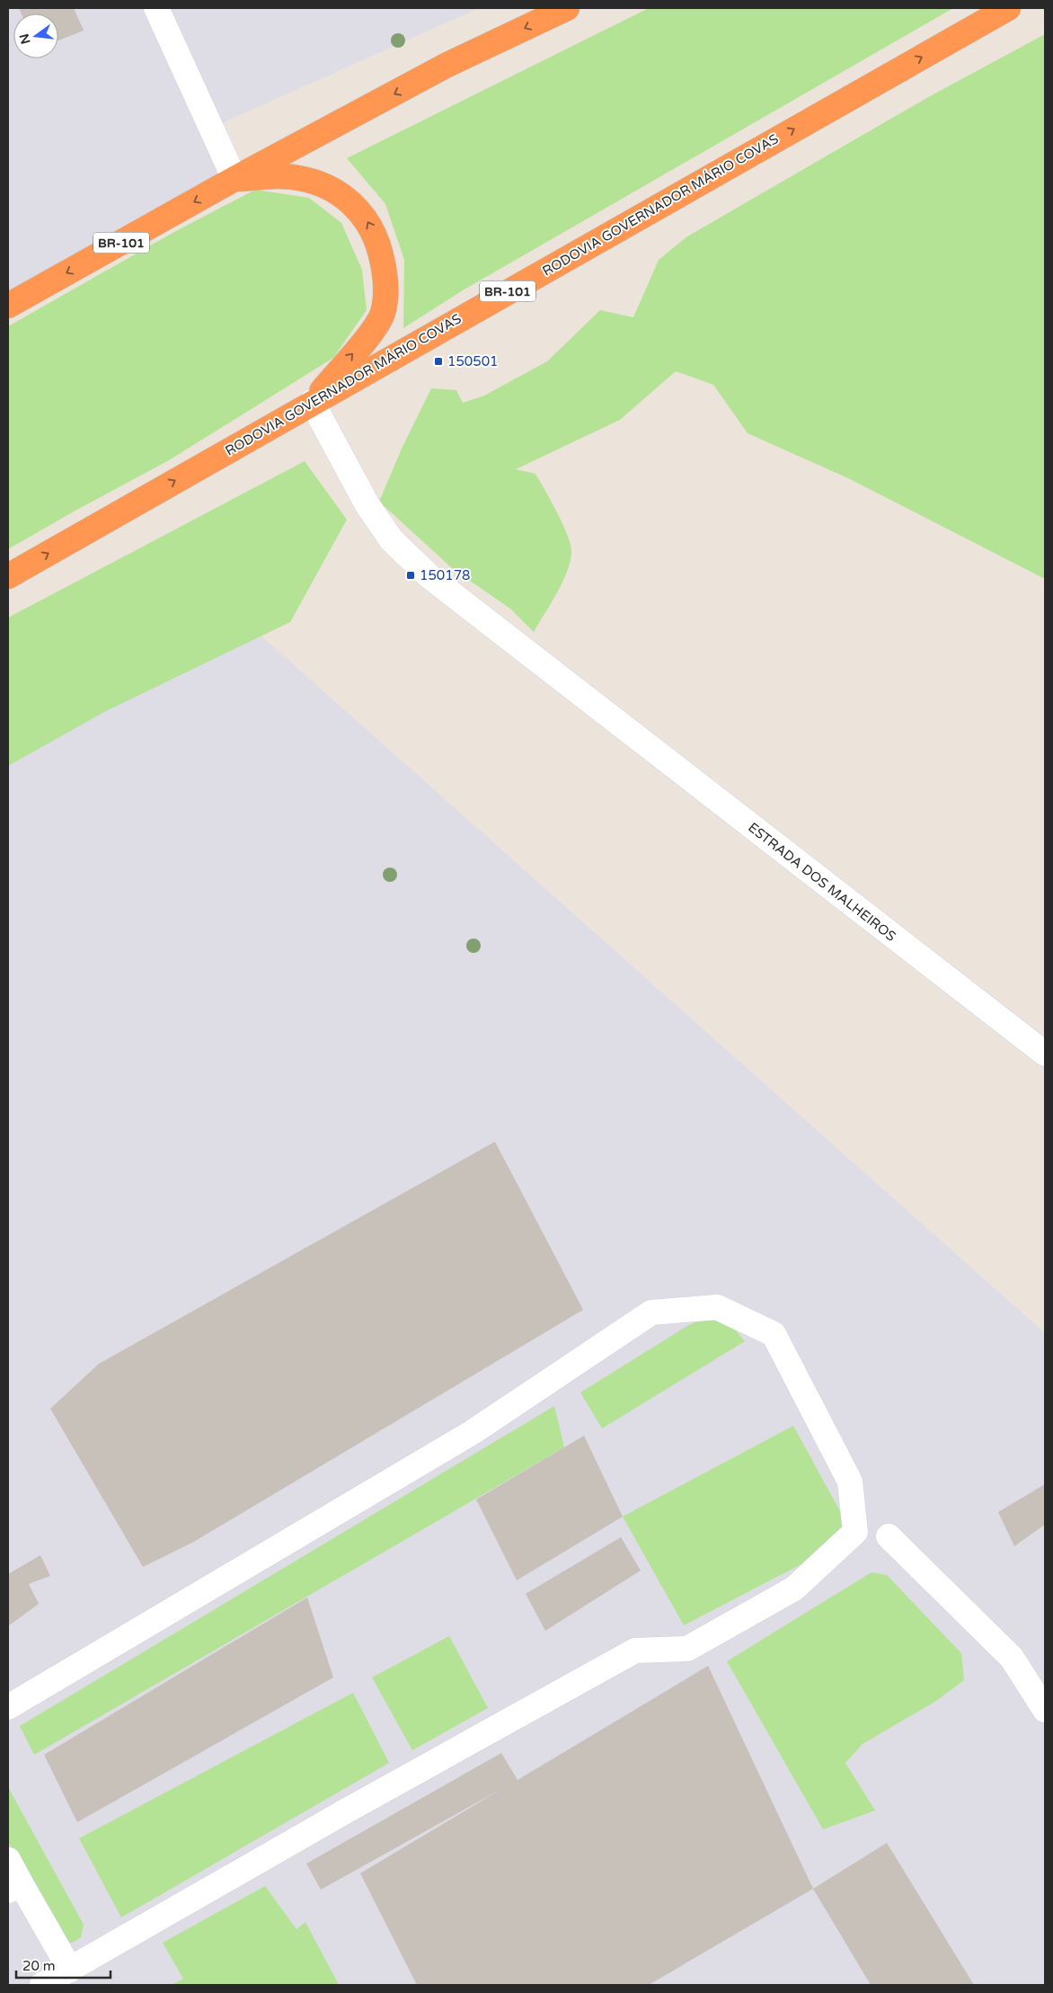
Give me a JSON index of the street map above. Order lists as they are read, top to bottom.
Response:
{
  "streets": {
    "highway": ["RODOVIA GOVERNADOR MÁRIO COVAS", "BR-101"],
    "street": ["ESTRADA DOS MALHEIROS"]
  },
  "crossings": [
    ["RODOVIA GOVERNADOR MÁRIO COVAS", "ESTRADA DOS MALHEIROS"]
  ],
  "one_way": ["RODOVIA GOVERNADOR MÁRIO COVAS"],
  "places": {
    "transit": ["150501", "150178"]
  },
  "scale_bar": "20 m",
  "north": "left"
}
